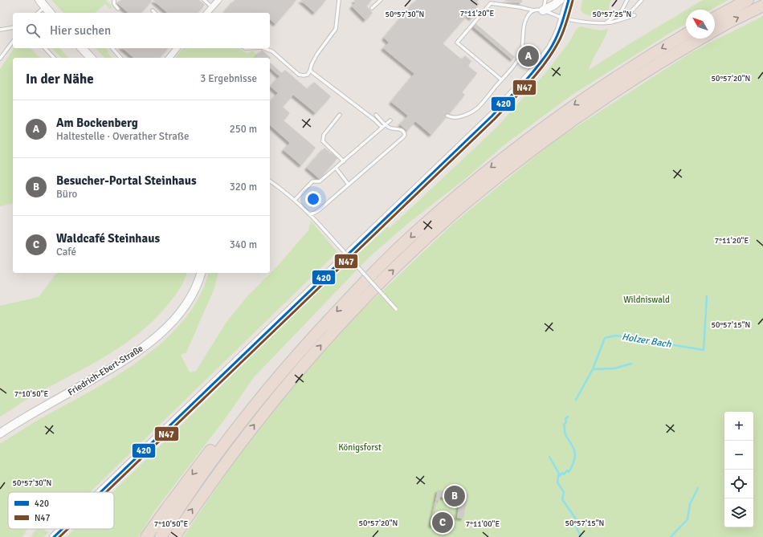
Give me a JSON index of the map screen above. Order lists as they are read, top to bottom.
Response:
{
  "streets": {
    "main road": ["Friedrich-Ebert-Straße"]
  },
  "water": ["Holzer Bach"],
  "parks": ["Wildniswald", "Königsforst"],
  "lines": ["transit line 420", "transit line N47"],
  "legend": ["420", "N47"],
  "north": "top left",
  "page": {
    "search": "Hier suchen",
    "pins": ["A", "B", "C"],
    "heading": ["In der Nähe", "3 Ergebnisse"],
    "list": [
      {
        "mark": "A",
        "name": "Am Bockenberg",
        "note": "Haltestelle · Overather Straße",
        "value": "250 m"
      },
      {
        "mark": "B",
        "name": "Besucher-Portal Steinhaus",
        "note": "Büro",
        "value": "320 m"
      },
      {
        "mark": "C",
        "name": "Waldcafé Steinhaus",
        "note": "Café",
        "value": "340 m"
      }
    ],
    "map_buttons": ["+", "−"]
  },
  "coordinates": [
    "7°11'20\"E",
    "50°57'30\"N",
    "50°57'25\"N",
    "50°57'20\"N",
    "50°57'15\"N",
    "7°10'50\"E",
    "7°11'00\"E"
  ]
}
